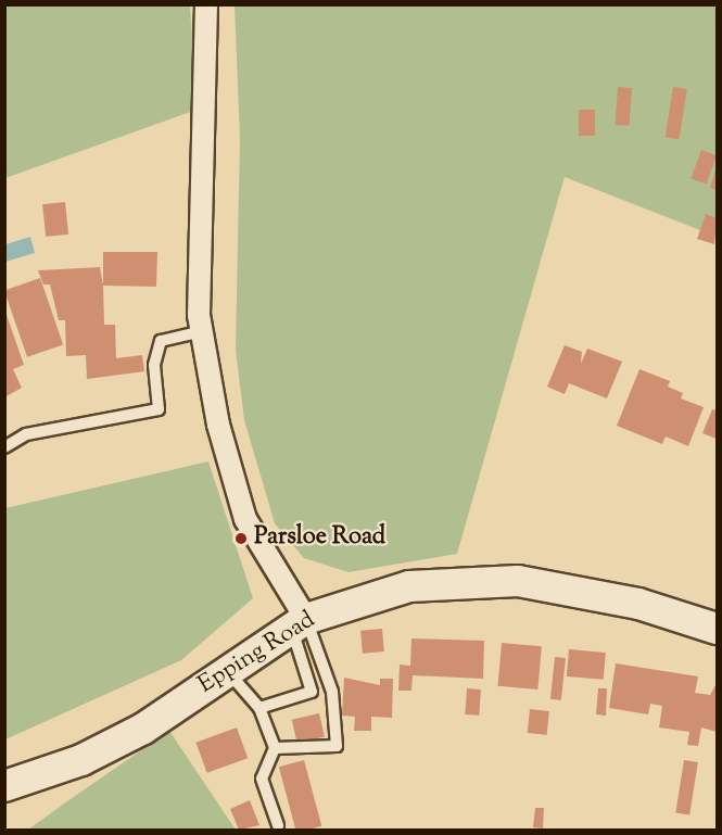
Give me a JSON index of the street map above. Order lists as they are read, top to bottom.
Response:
{
  "streets": {
    "main road": ["Epping Road"]
  },
  "places": ["Parsloe Road"]
}
